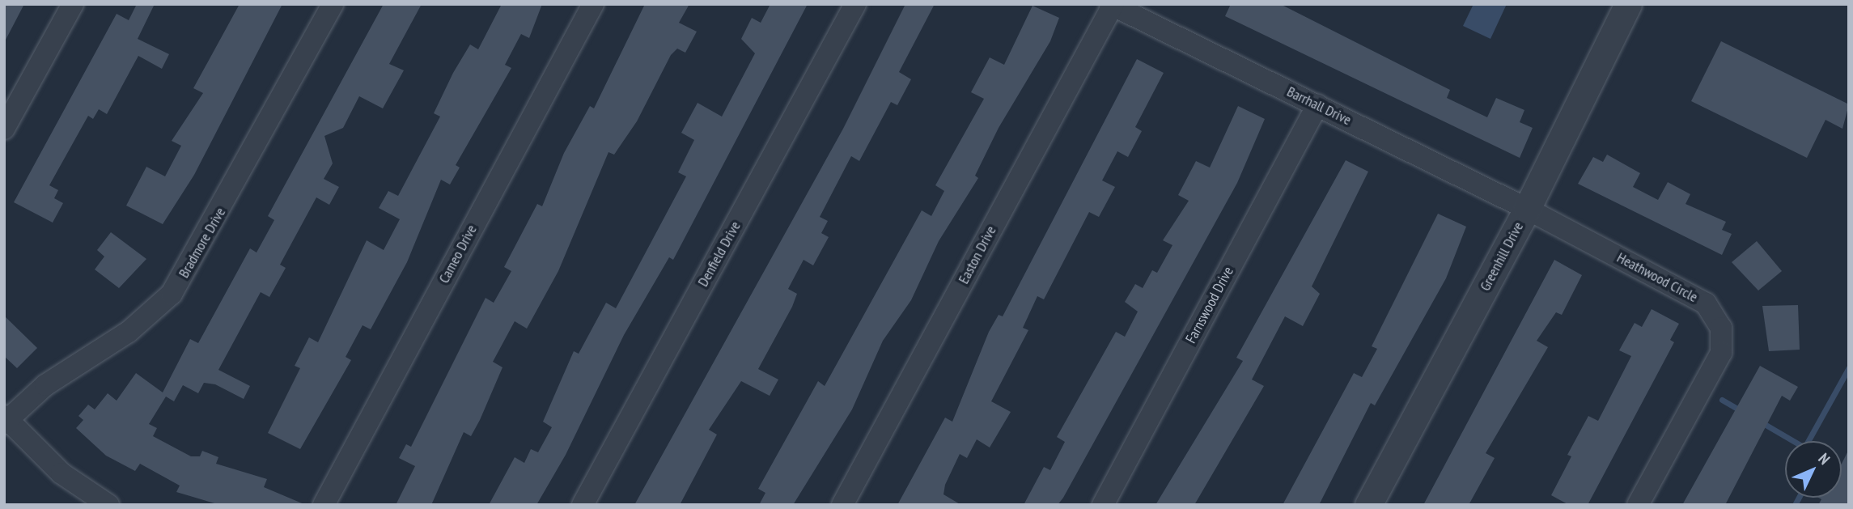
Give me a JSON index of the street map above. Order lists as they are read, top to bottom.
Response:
{
  "streets": {
    "street": [
      "Barrhall Drive",
      "Bradmore Drive",
      "Cameo Drive",
      "Denfield Drive",
      "Easton Drive",
      "Greenhill Drive",
      "Heathwood Circle",
      "Farnswood Drive"
    ]
  },
  "crossings": [
    ["Barrhall Drive", "Easton Drive"],
    ["Barrhall Drive", "Greenhill Drive"],
    ["Barrhall Drive", "Heathwood Circle"],
    ["Barrhall Drive", "Farnswood Drive"],
    ["Greenhill Drive", "Heathwood Circle"]
  ],
  "north": "top right"
}
